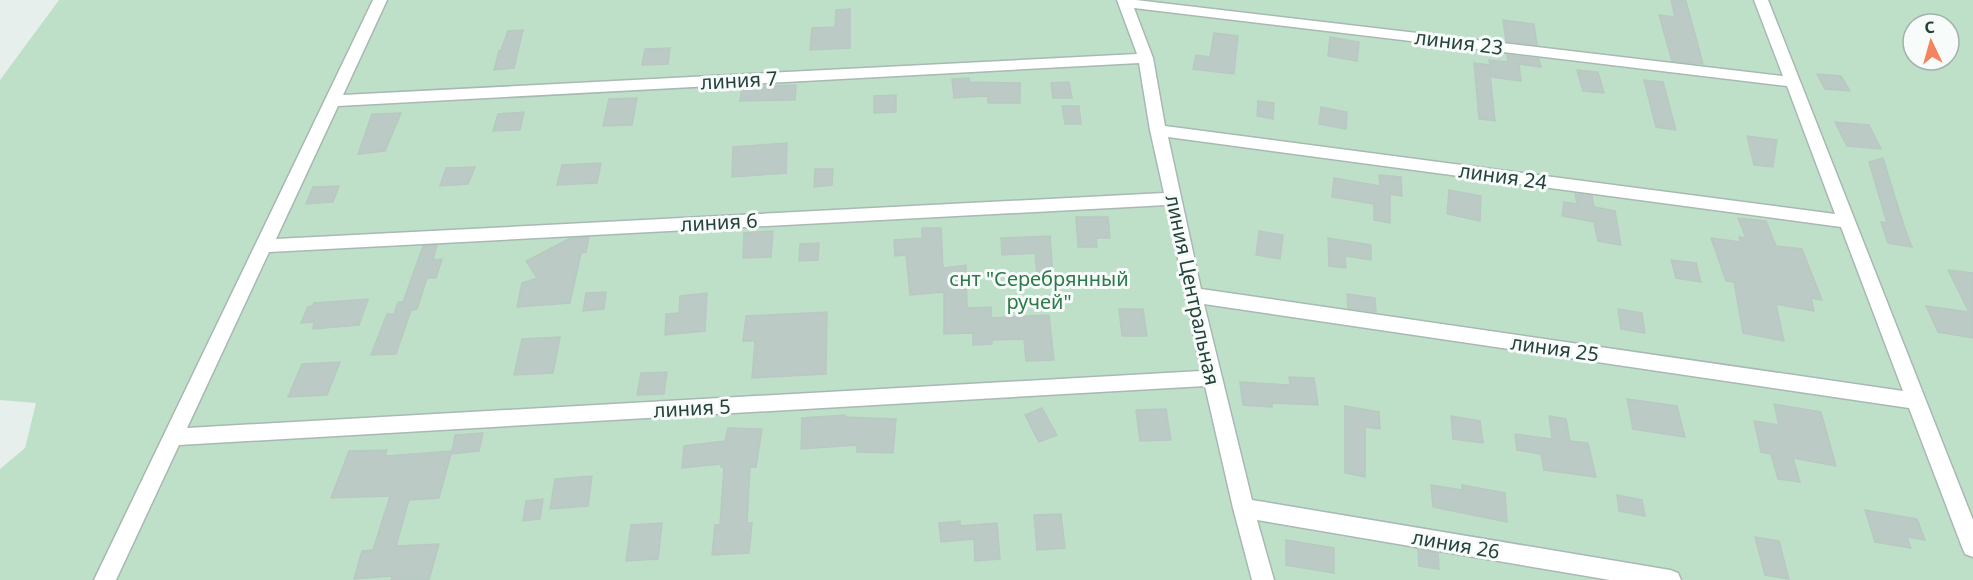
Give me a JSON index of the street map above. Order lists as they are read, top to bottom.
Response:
{
  "streets": {
    "street": [
      "линия 23",
      "линия 7",
      "линия 24",
      "линия 6",
      "линия Центральная",
      "линия 25",
      "линия 5",
      "линия 26"
    ]
  },
  "crossings": [
    ["линия 23", "линия Центральная"],
    ["линия 7", "линия Центральная"],
    ["линия 24", "линия Центральная"],
    ["линия 6", "линия Центральная"],
    ["линия Центральная", "линия 25"],
    ["линия Центральная", "линия 5"],
    ["линия Центральная", "линия 26"]
  ],
  "parks": ["снт \"Серебрянный ручей\""],
  "north": "top"
}
